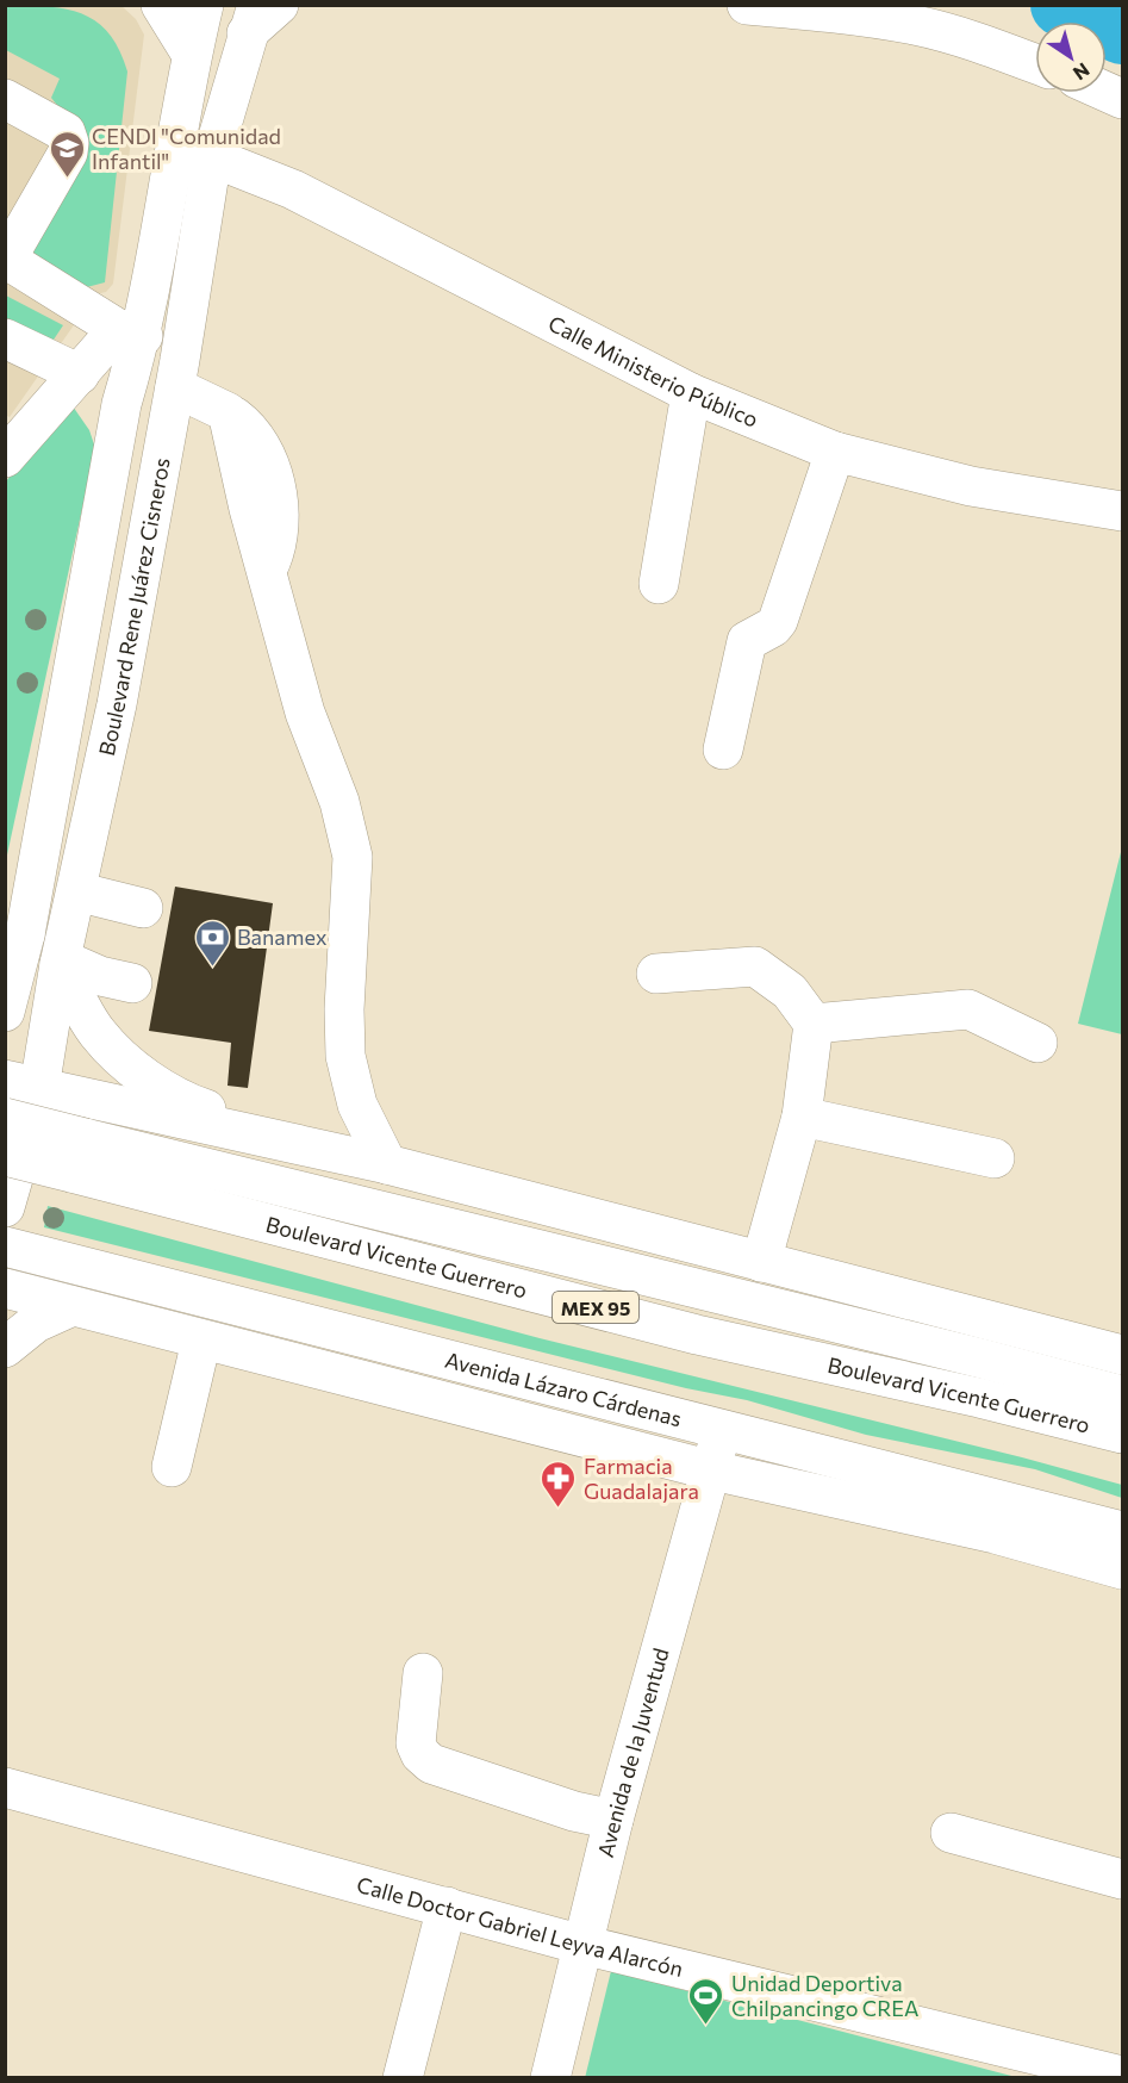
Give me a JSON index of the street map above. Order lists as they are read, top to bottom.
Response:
{
  "streets": {
    "main road": [
      "Calle Ministerio Público",
      "Boulevard Rene Juárez Cisneros",
      "Boulevard Vicente Guerrero",
      "MEX 95",
      "Avenida Lázaro Cárdenas",
      "Avenida de la Juventud",
      "Calle Doctor Gabriel Leyva Alarcón"
    ]
  },
  "crossings": [
    ["Calle Ministerio Público", "Boulevard Rene Juárez Cisneros"],
    ["Avenida Lázaro Cárdenas", "Avenida de la Juventud"],
    ["Avenida de la Juventud", "Calle Doctor Gabriel Leyva Alarcón"]
  ],
  "places": {
    "school or university": ["CENDI \"Comunidad Infantil\""],
    "bank": ["Banamex"],
    "pharmacy": ["Farmacia Guadalajara"],
    "sports": ["Unidad Deportiva Chilpancingo CREA"]
  },
  "north": "bottom right"
}
